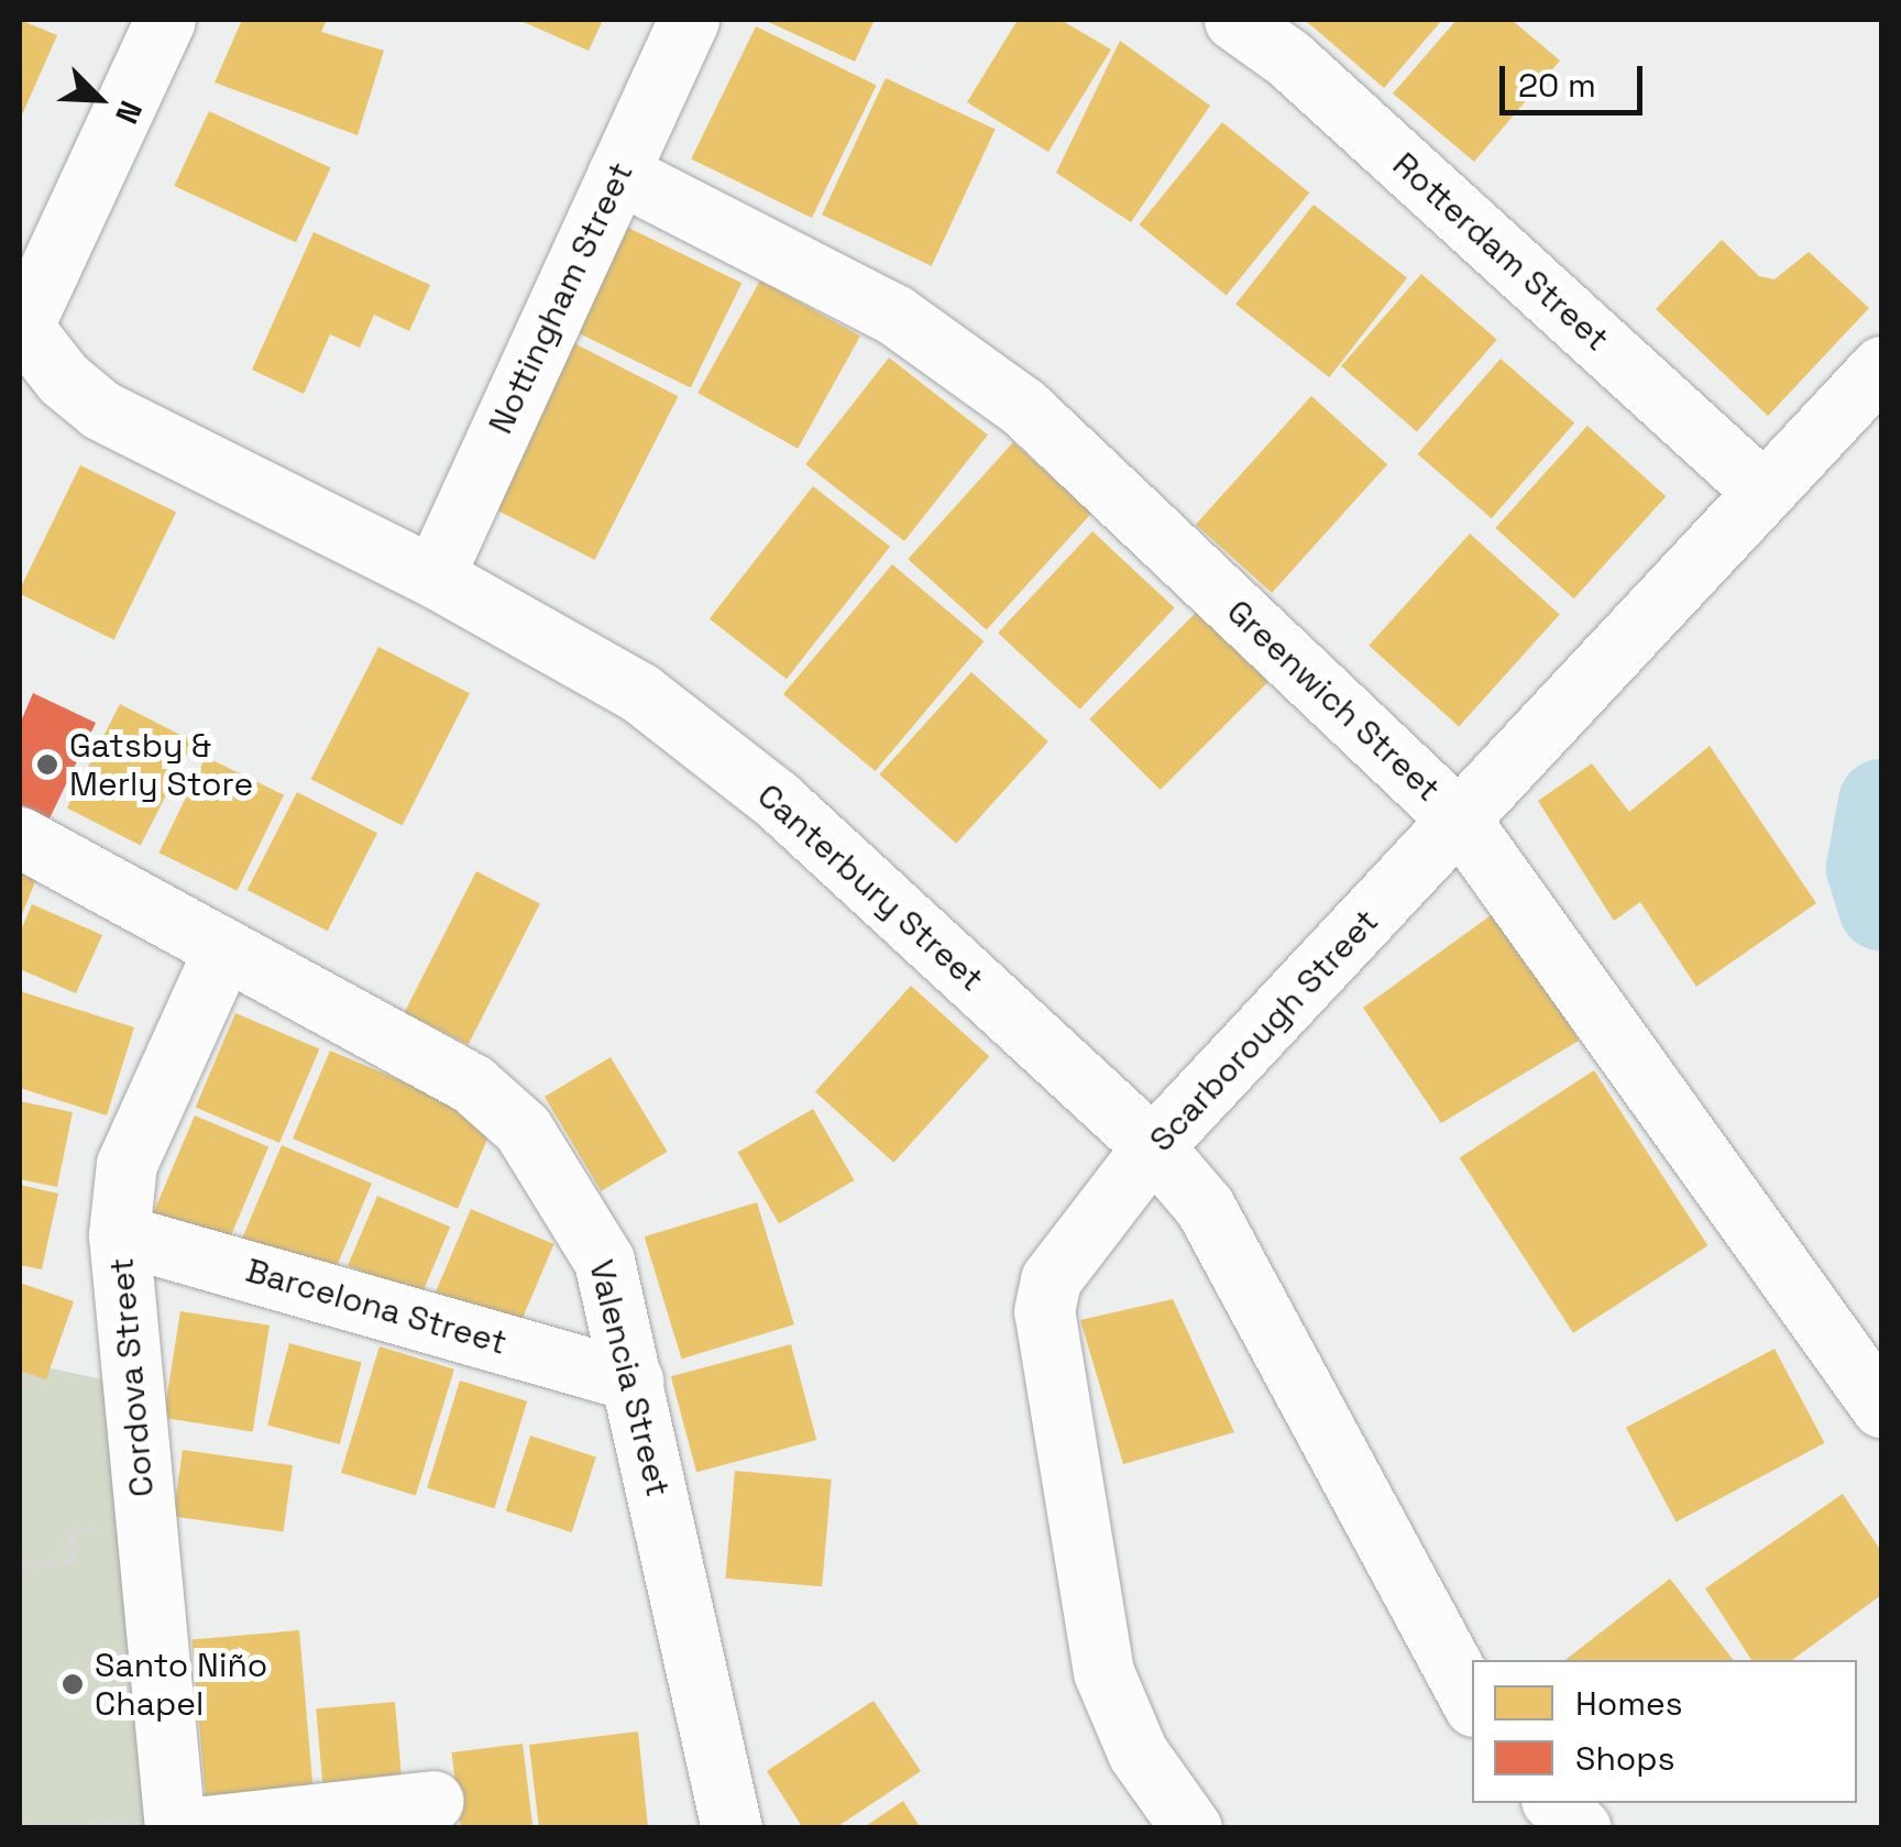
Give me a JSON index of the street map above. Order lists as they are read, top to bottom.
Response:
{
  "streets": {
    "street": [
      "Rotterdam Street",
      "Nottingham Street",
      "Greenwich Street",
      "Canterbury Street",
      "Scarborough Street",
      "Barcelona Street",
      "Cordova Street",
      "Valencia Street"
    ]
  },
  "crossings": [
    ["Rotterdam Street", "Scarborough Street"],
    ["Nottingham Street", "Greenwich Street"],
    ["Nottingham Street", "Canterbury Street"],
    ["Greenwich Street", "Scarborough Street"],
    ["Canterbury Street", "Scarborough Street"],
    ["Barcelona Street", "Cordova Street"],
    ["Barcelona Street", "Valencia Street"],
    ["Cordova Street", "Valencia Street"]
  ],
  "places": ["Gatsby & Merly Store", "Santo Niño Chapel"],
  "legend": ["Homes", "Shops"],
  "scale_bar": "20 m",
  "north": "bottom right"
}
